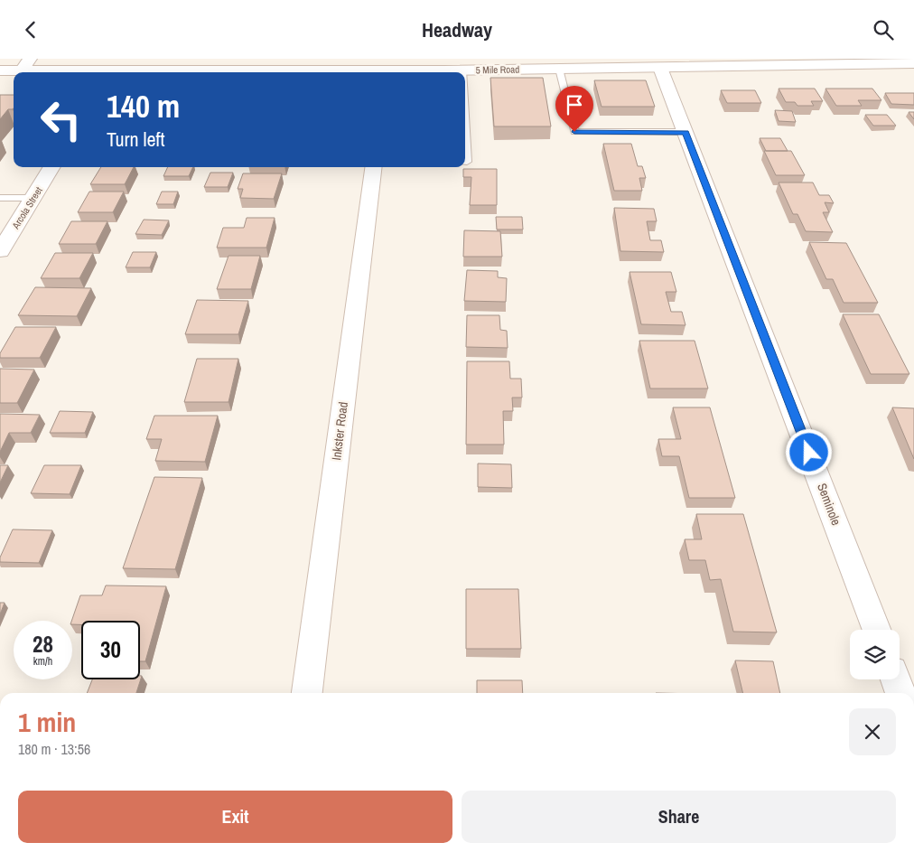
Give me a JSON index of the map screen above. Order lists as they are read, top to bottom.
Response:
{
  "streets": {
    "main road": [
      "5 Mile Road",
      "Arcola Street",
      "Inkster Road",
      "Seminole"
    ]
  },
  "crossings": [
    ["5 Mile Road", "Seminole"]
  ],
  "page": {
    "header": "Headway",
    "turn": ["140 m", "Turn left"],
    "speed": "28 km/h",
    "limit": "30",
    "heading": ["1 min", "180 m · 13:56"],
    "buttons": ["Exit", "Share"]
  }
}
